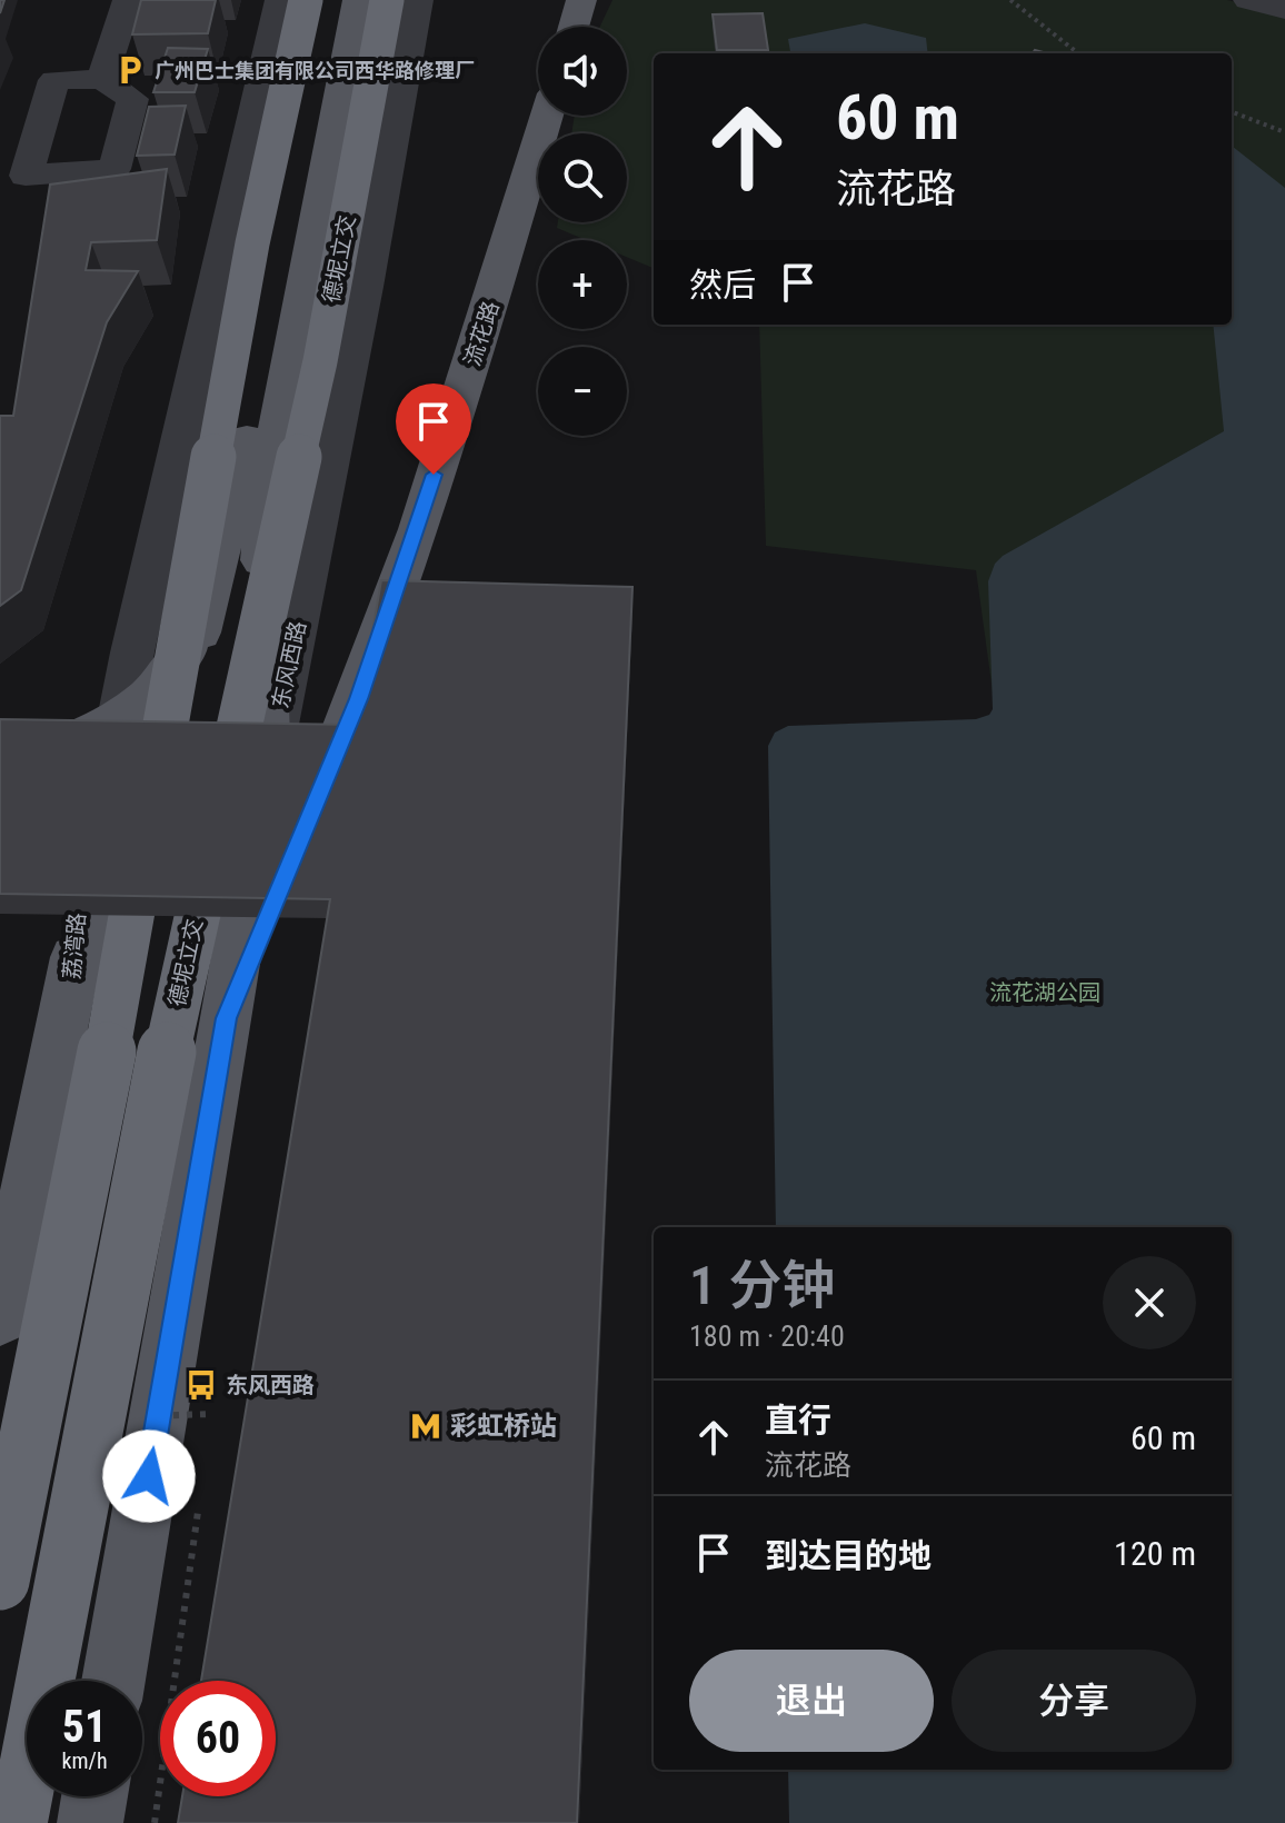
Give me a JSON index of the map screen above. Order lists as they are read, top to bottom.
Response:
{
  "streets": {
    "highway": ["德坭立交"],
    "main road": ["流花路", "东风西路", "荔湾路"]
  },
  "crossings": [
    ["流花路", "东风西路"]
  ],
  "parks": ["流花湖公园"],
  "places": {
    "parking": ["广州巴士集团有限公司西华路修理厂"],
    "bus stop": ["东风西路"],
    "metro station": ["彩虹桥站"]
  },
  "page": {
    "map_buttons": ["+", "−"],
    "turn": ["60 m", "流花路"],
    "then": "然后",
    "heading": ["1 分钟", "180 m · 20:40"],
    "list": [
      {
        "name": "直行",
        "note": "流花路",
        "value": "60 m"
      },
      {
        "name": "到达目的地",
        "value": "120 m"
      }
    ],
    "buttons": ["退出", "分享"],
    "speed": "51 km/h",
    "limit": "60"
  }
}
